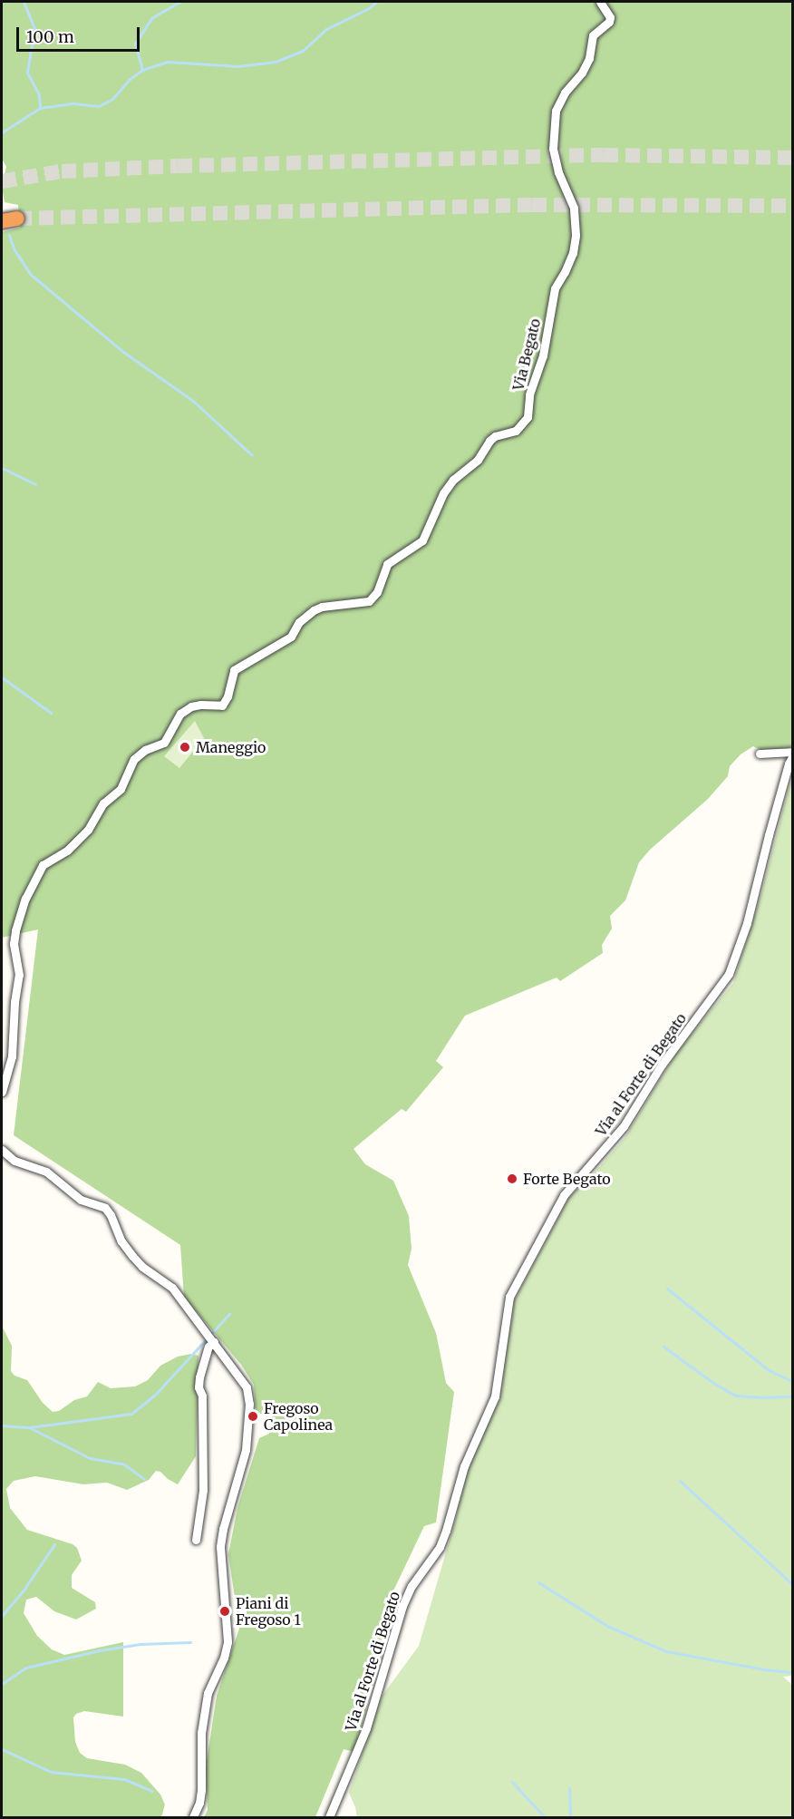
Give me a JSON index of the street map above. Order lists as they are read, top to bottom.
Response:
{
  "streets": {
    "street": ["Via Begato", "Via al Forte di Begato"]
  },
  "places": [
    "Maneggio",
    "Forte Begato",
    "Fregoso Capolinea",
    "Piani di Fregoso 1"
  ],
  "scale_bar": "100 m"
}
